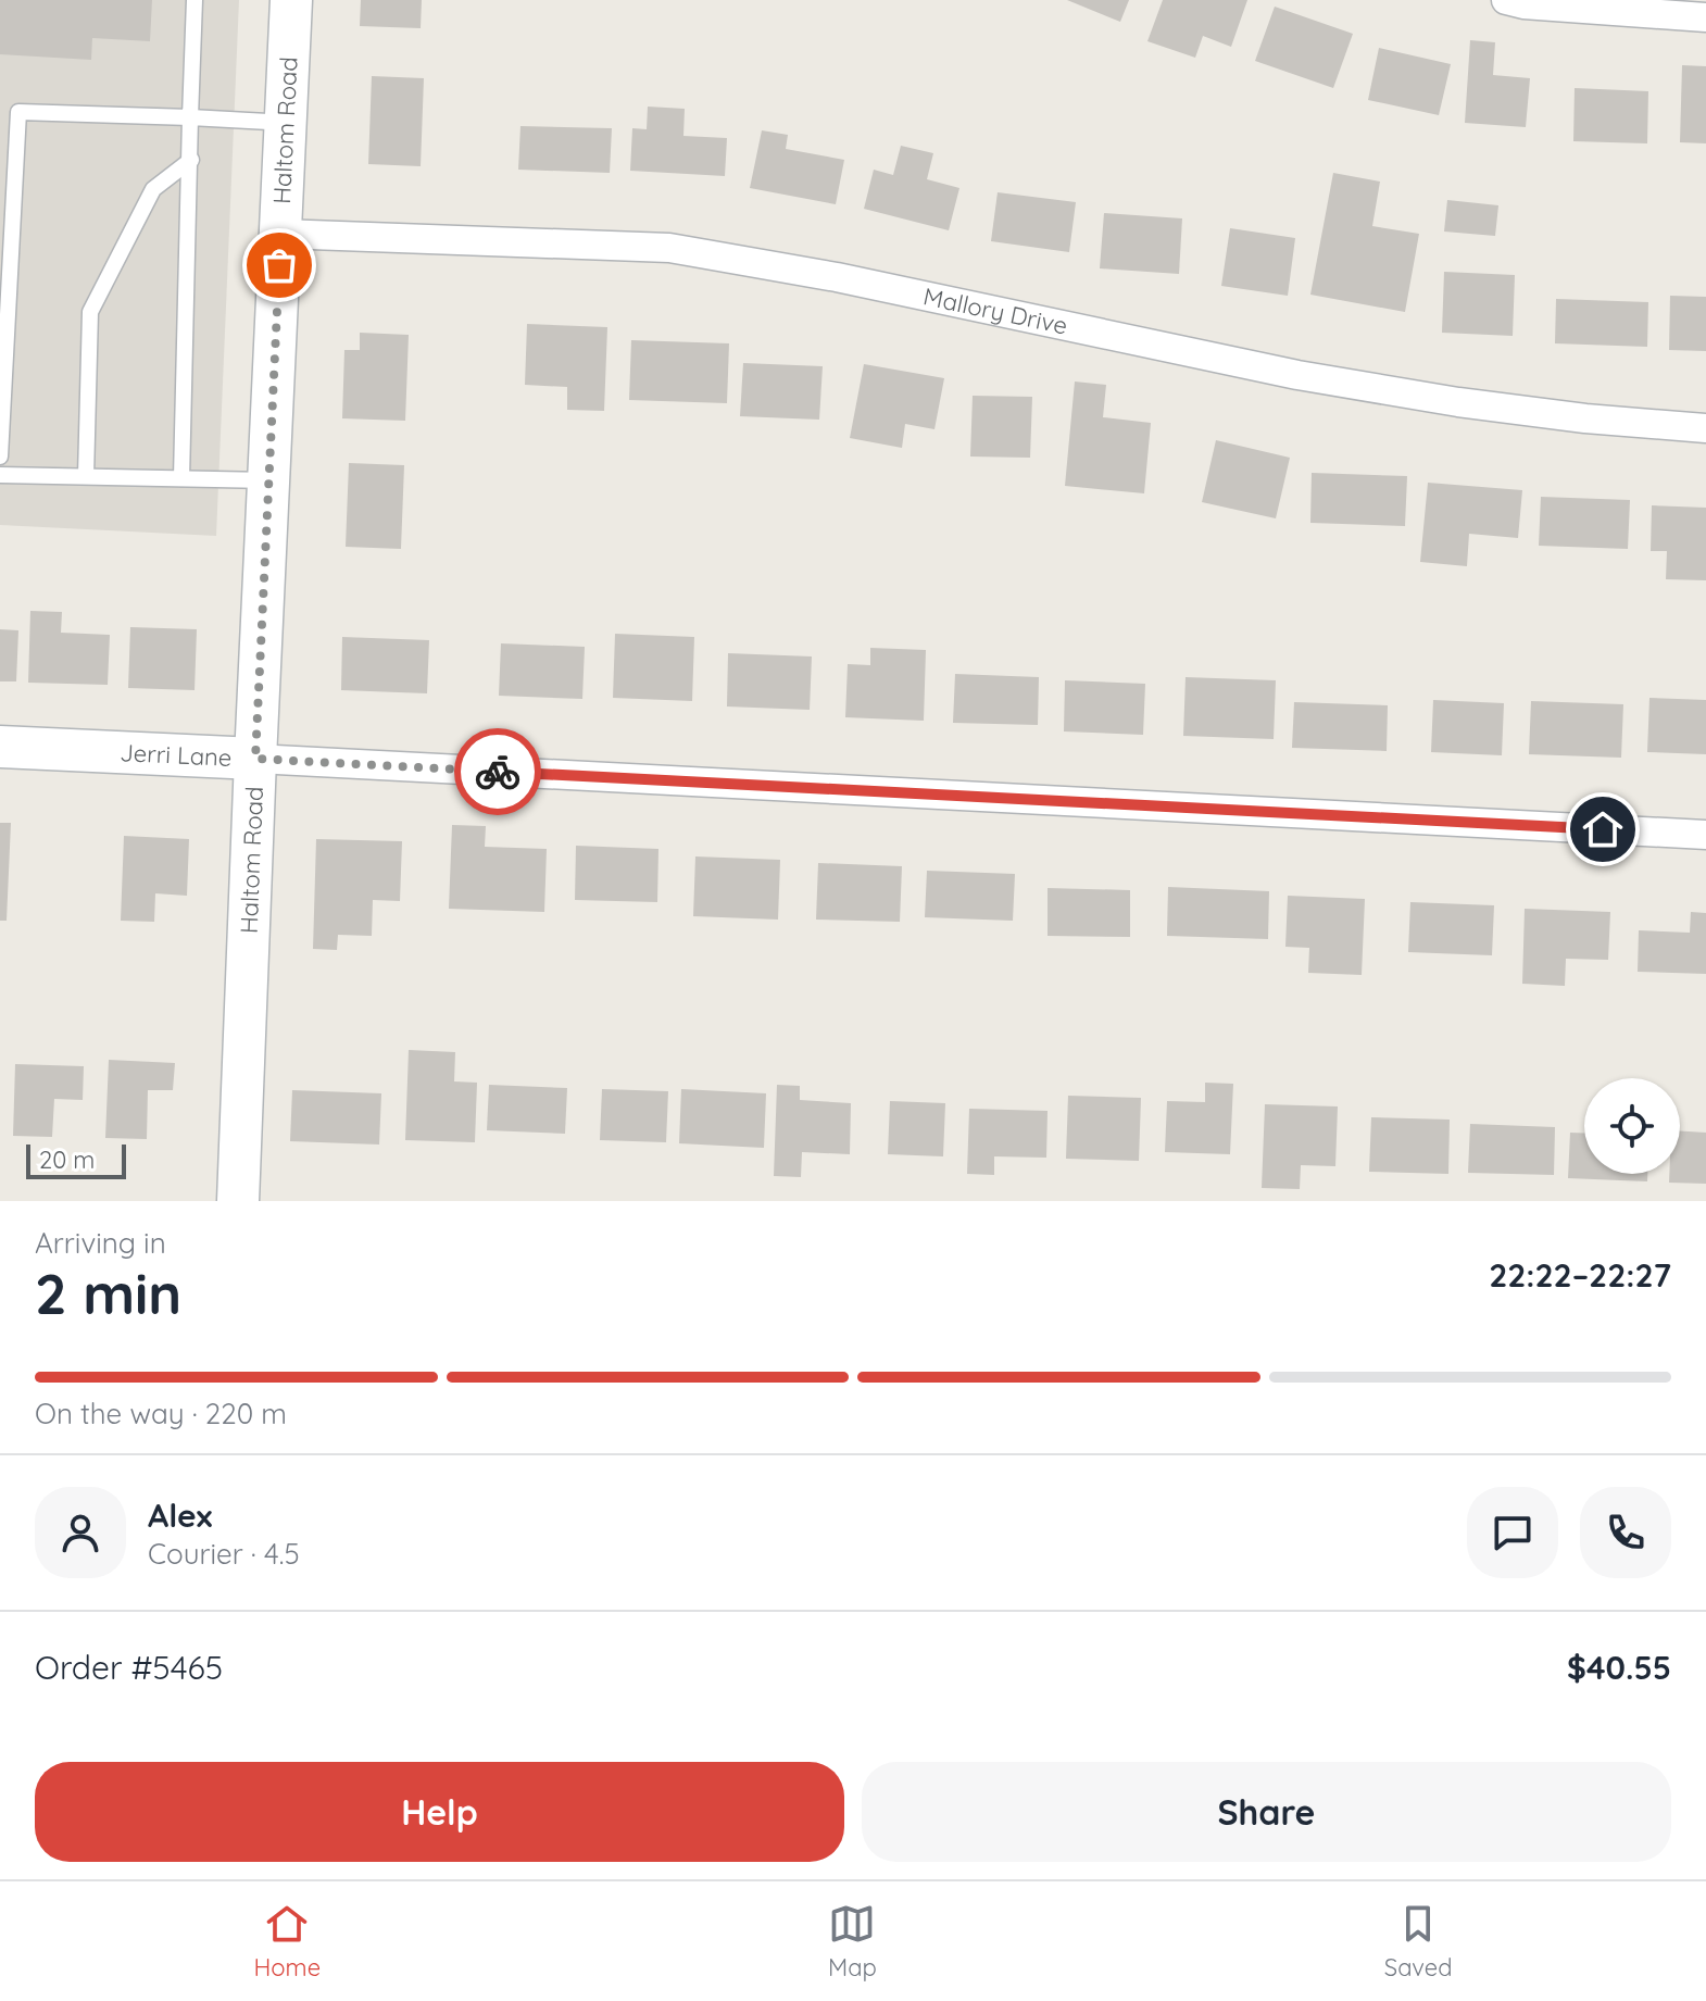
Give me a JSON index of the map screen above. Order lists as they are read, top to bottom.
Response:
{
  "streets": {
    "main road": ["Haltom Road", "Jerri Lane"],
    "street": ["Mallory Drive"]
  },
  "crossings": [
    ["Haltom Road", "Mallory Drive"],
    ["Haltom Road", "Jerri Lane"]
  ],
  "scale_bar": "20 m",
  "page": {
    "scale": "20 m",
    "heading": ["2 min", "Arriving in", "22:22–22:27"],
    "panel": [
      "Alex",
      "Courier · 4.5",
      "Order #5465",
      "$40.55"
    ],
    "bar": "On the way · 220 m",
    "buttons": ["Help", "Share"],
    "tabs": ["Home", "Map", "Saved"]
  }
}
